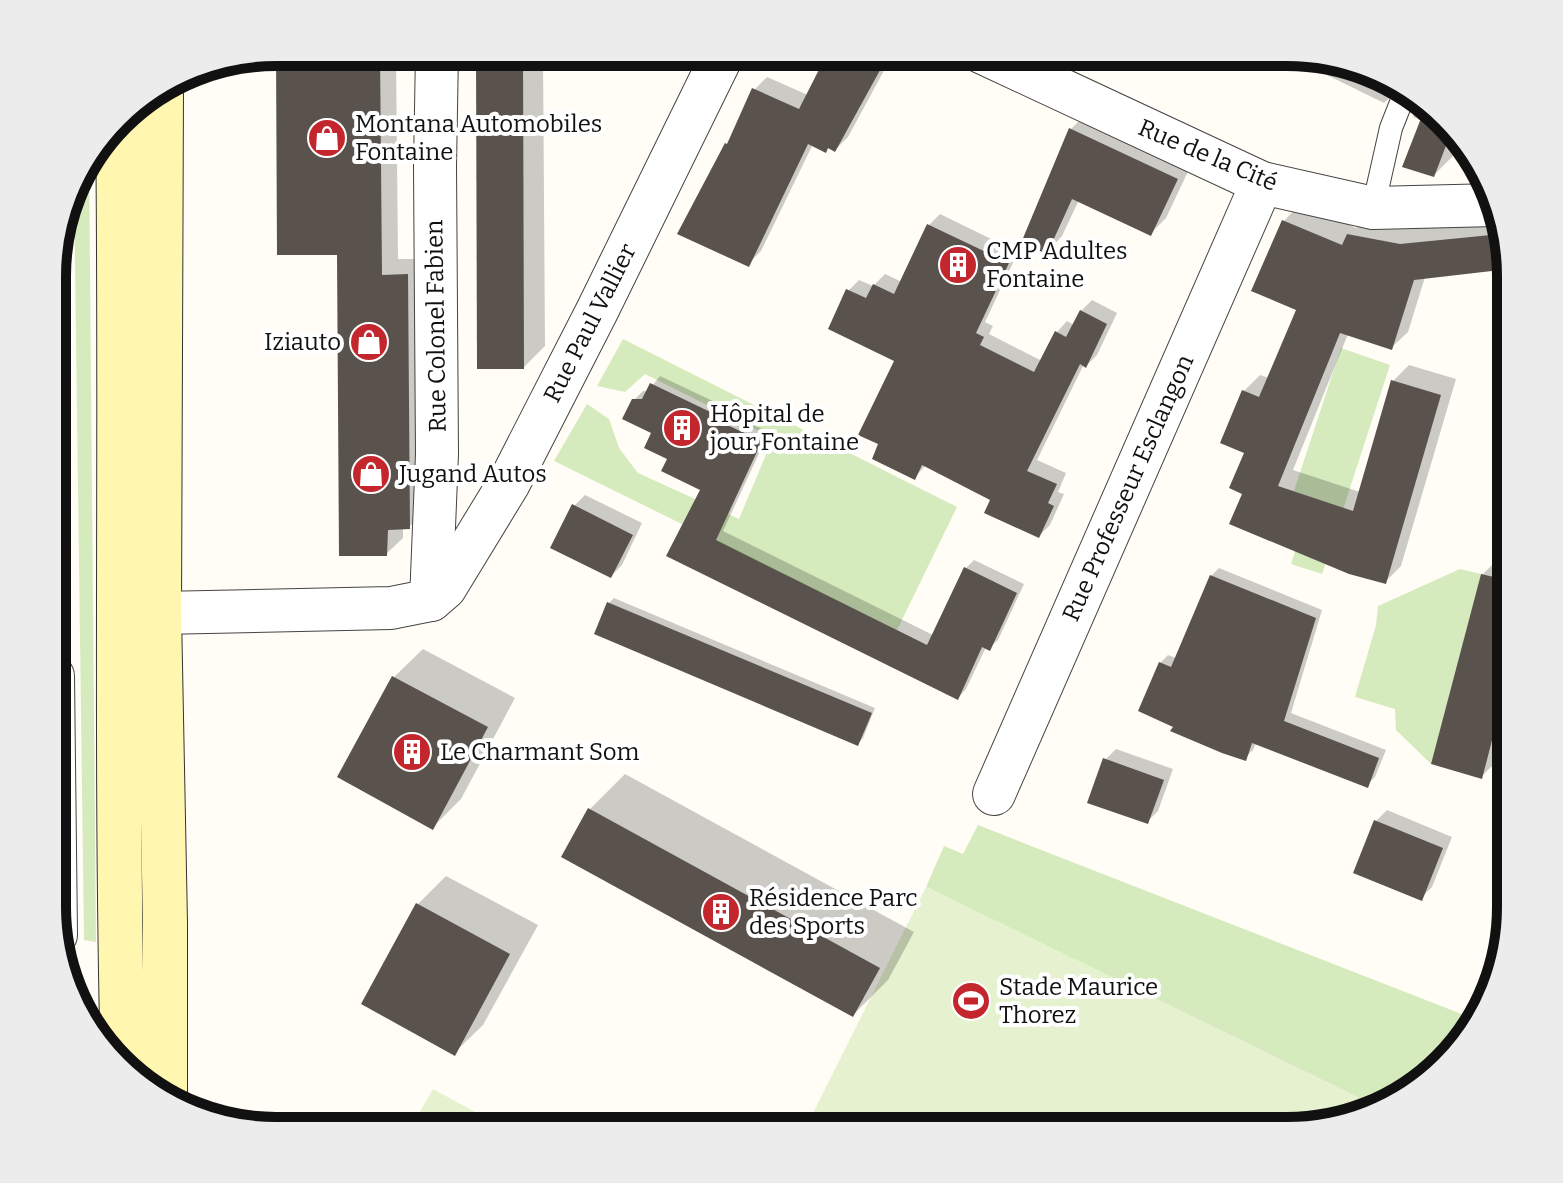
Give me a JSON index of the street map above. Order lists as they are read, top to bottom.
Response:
{
  "streets": {
    "street": [
      "Rue de la Cité",
      "Rue Paul Vallier",
      "Rue Colonel Fabien",
      "Rue Professeur Esclangon"
    ]
  },
  "crossings": [
    ["Rue de la Cité", "Rue Professeur Esclangon"],
    ["Rue Paul Vallier", "Rue Colonel Fabien"]
  ],
  "places": {
    "shop": ["Montana Automobiles Fontaine", "Iziauto", "Jugand Autos"],
    "building": [
      "CMP Adultes Fontaine",
      "Hôpital de jour Fontaine",
      "Le Charmant Som",
      "Résidence Parc des Sports"
    ],
    "sports": ["Stade Maurice Thorez"]
  }
}
